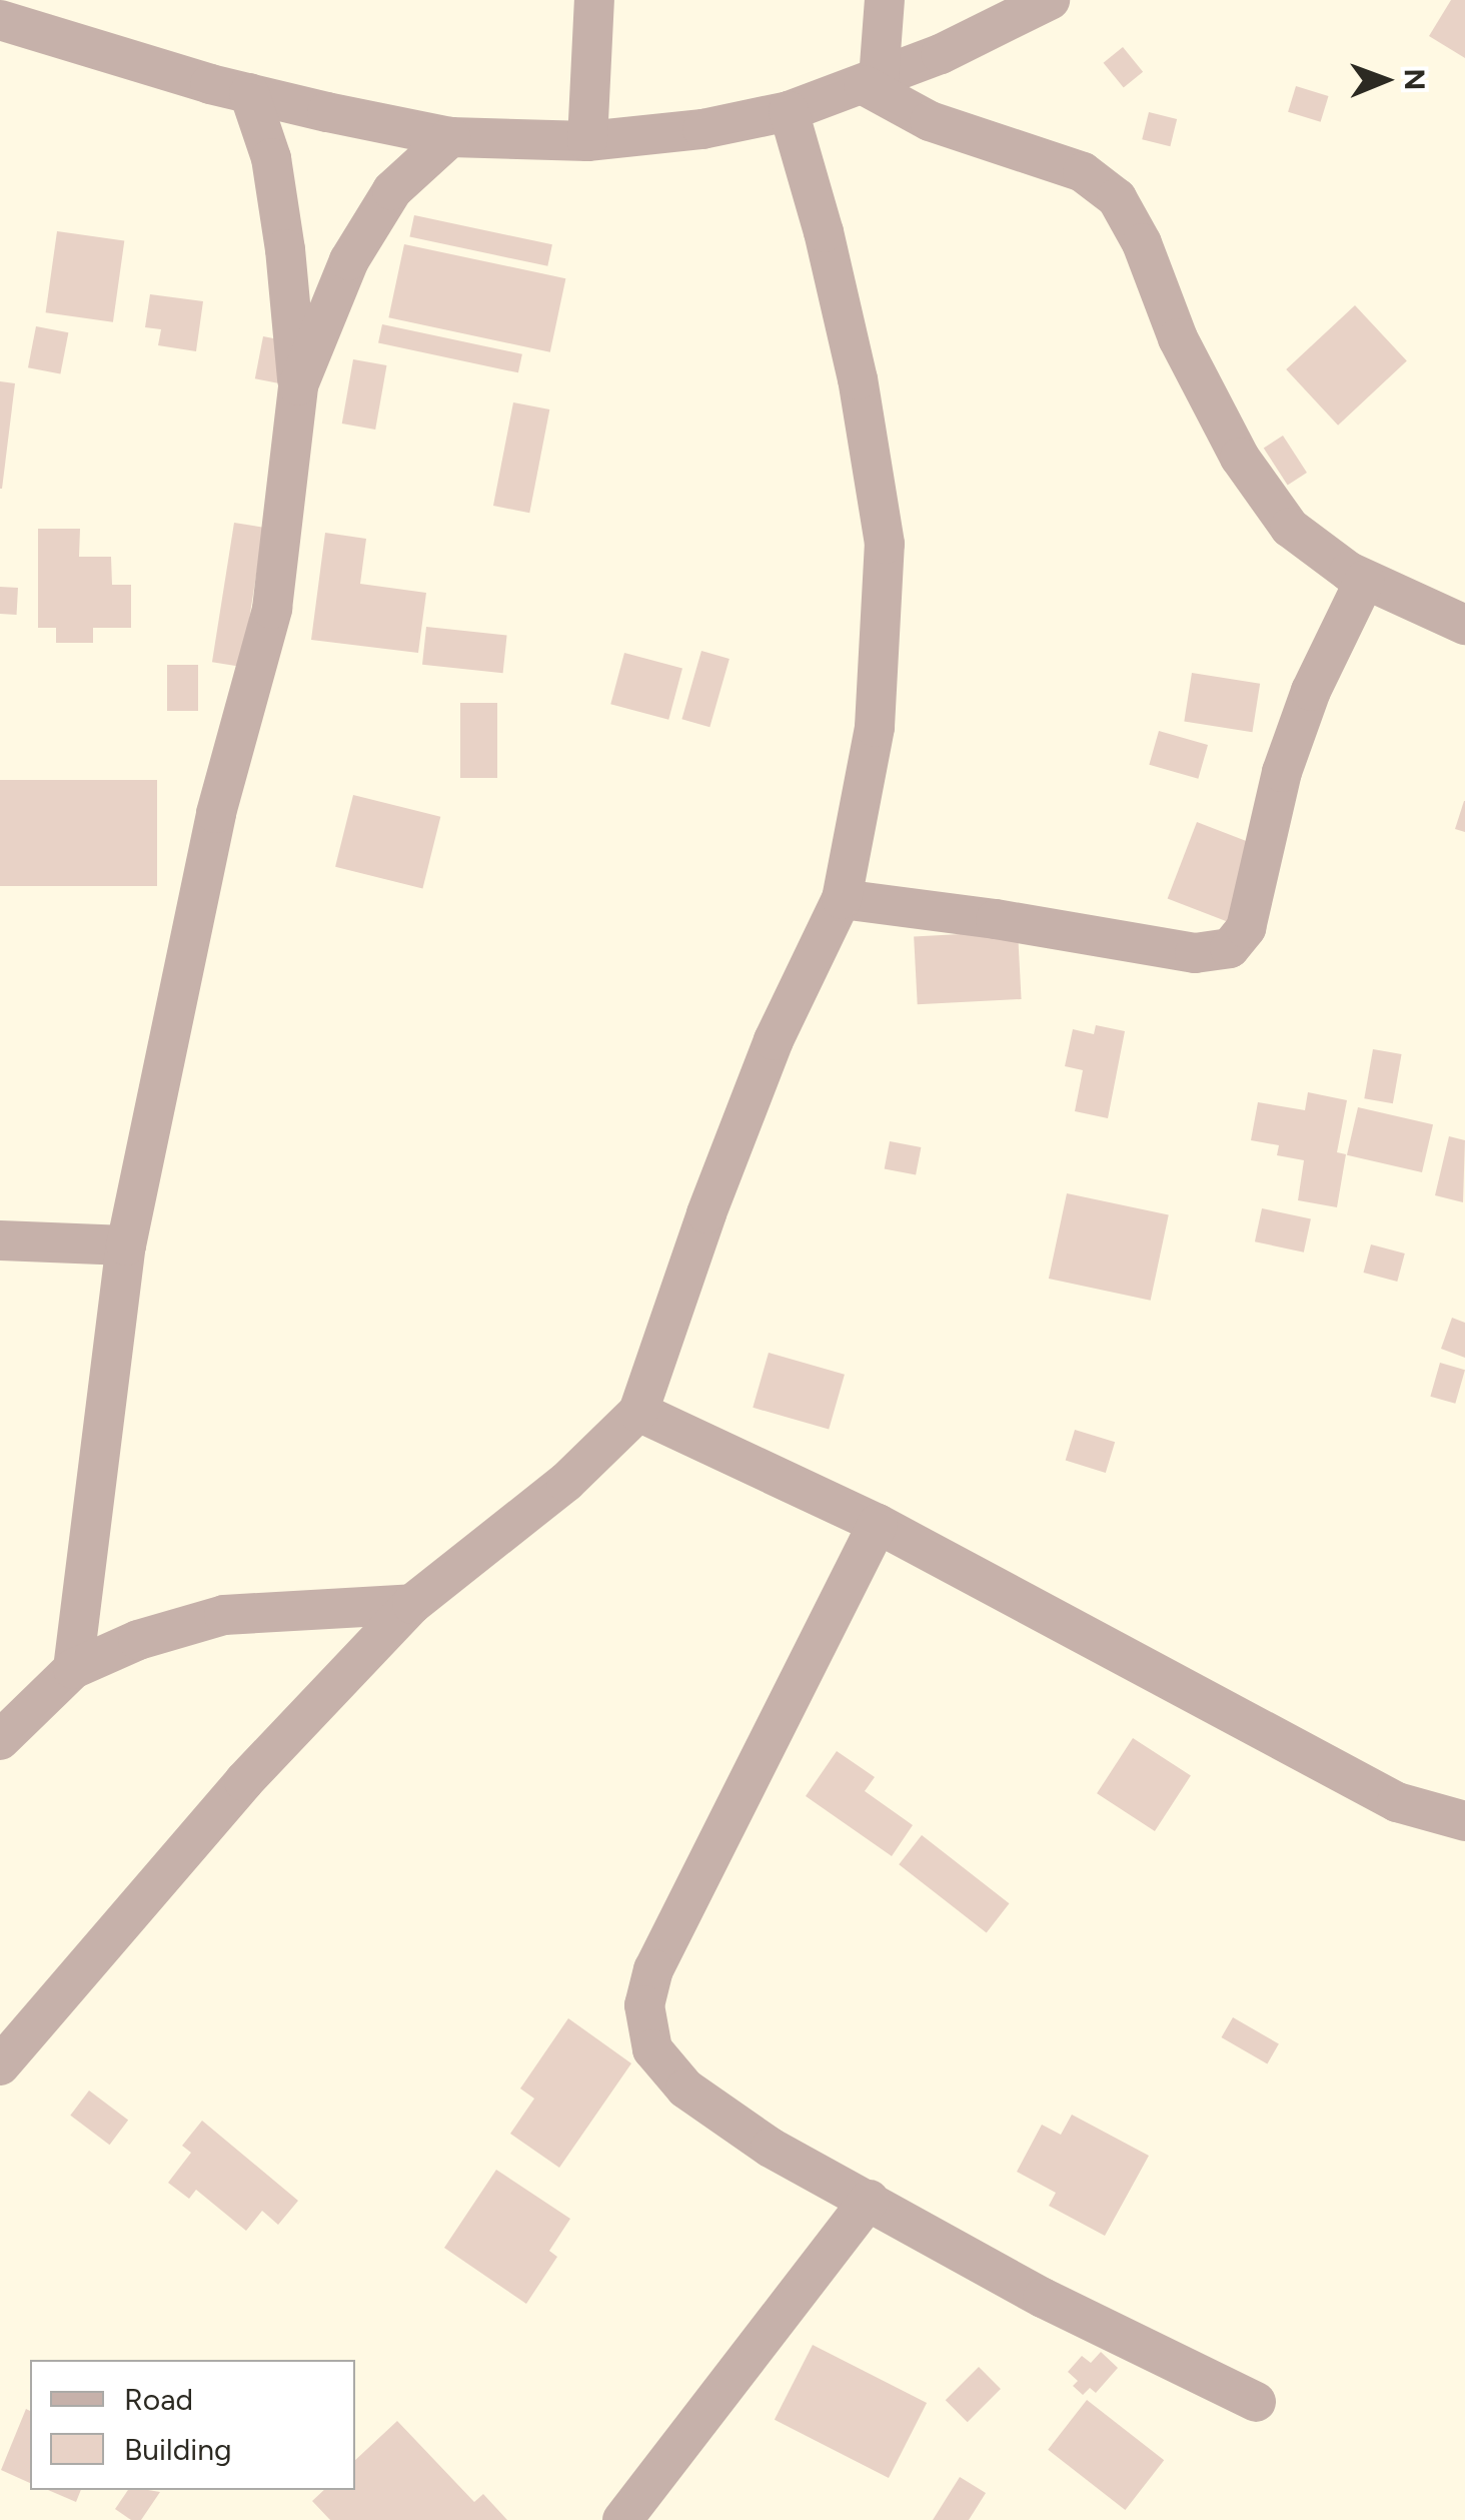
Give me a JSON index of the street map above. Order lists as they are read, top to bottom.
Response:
{
  "legend": ["Road", "Building"],
  "north": "right"
}
